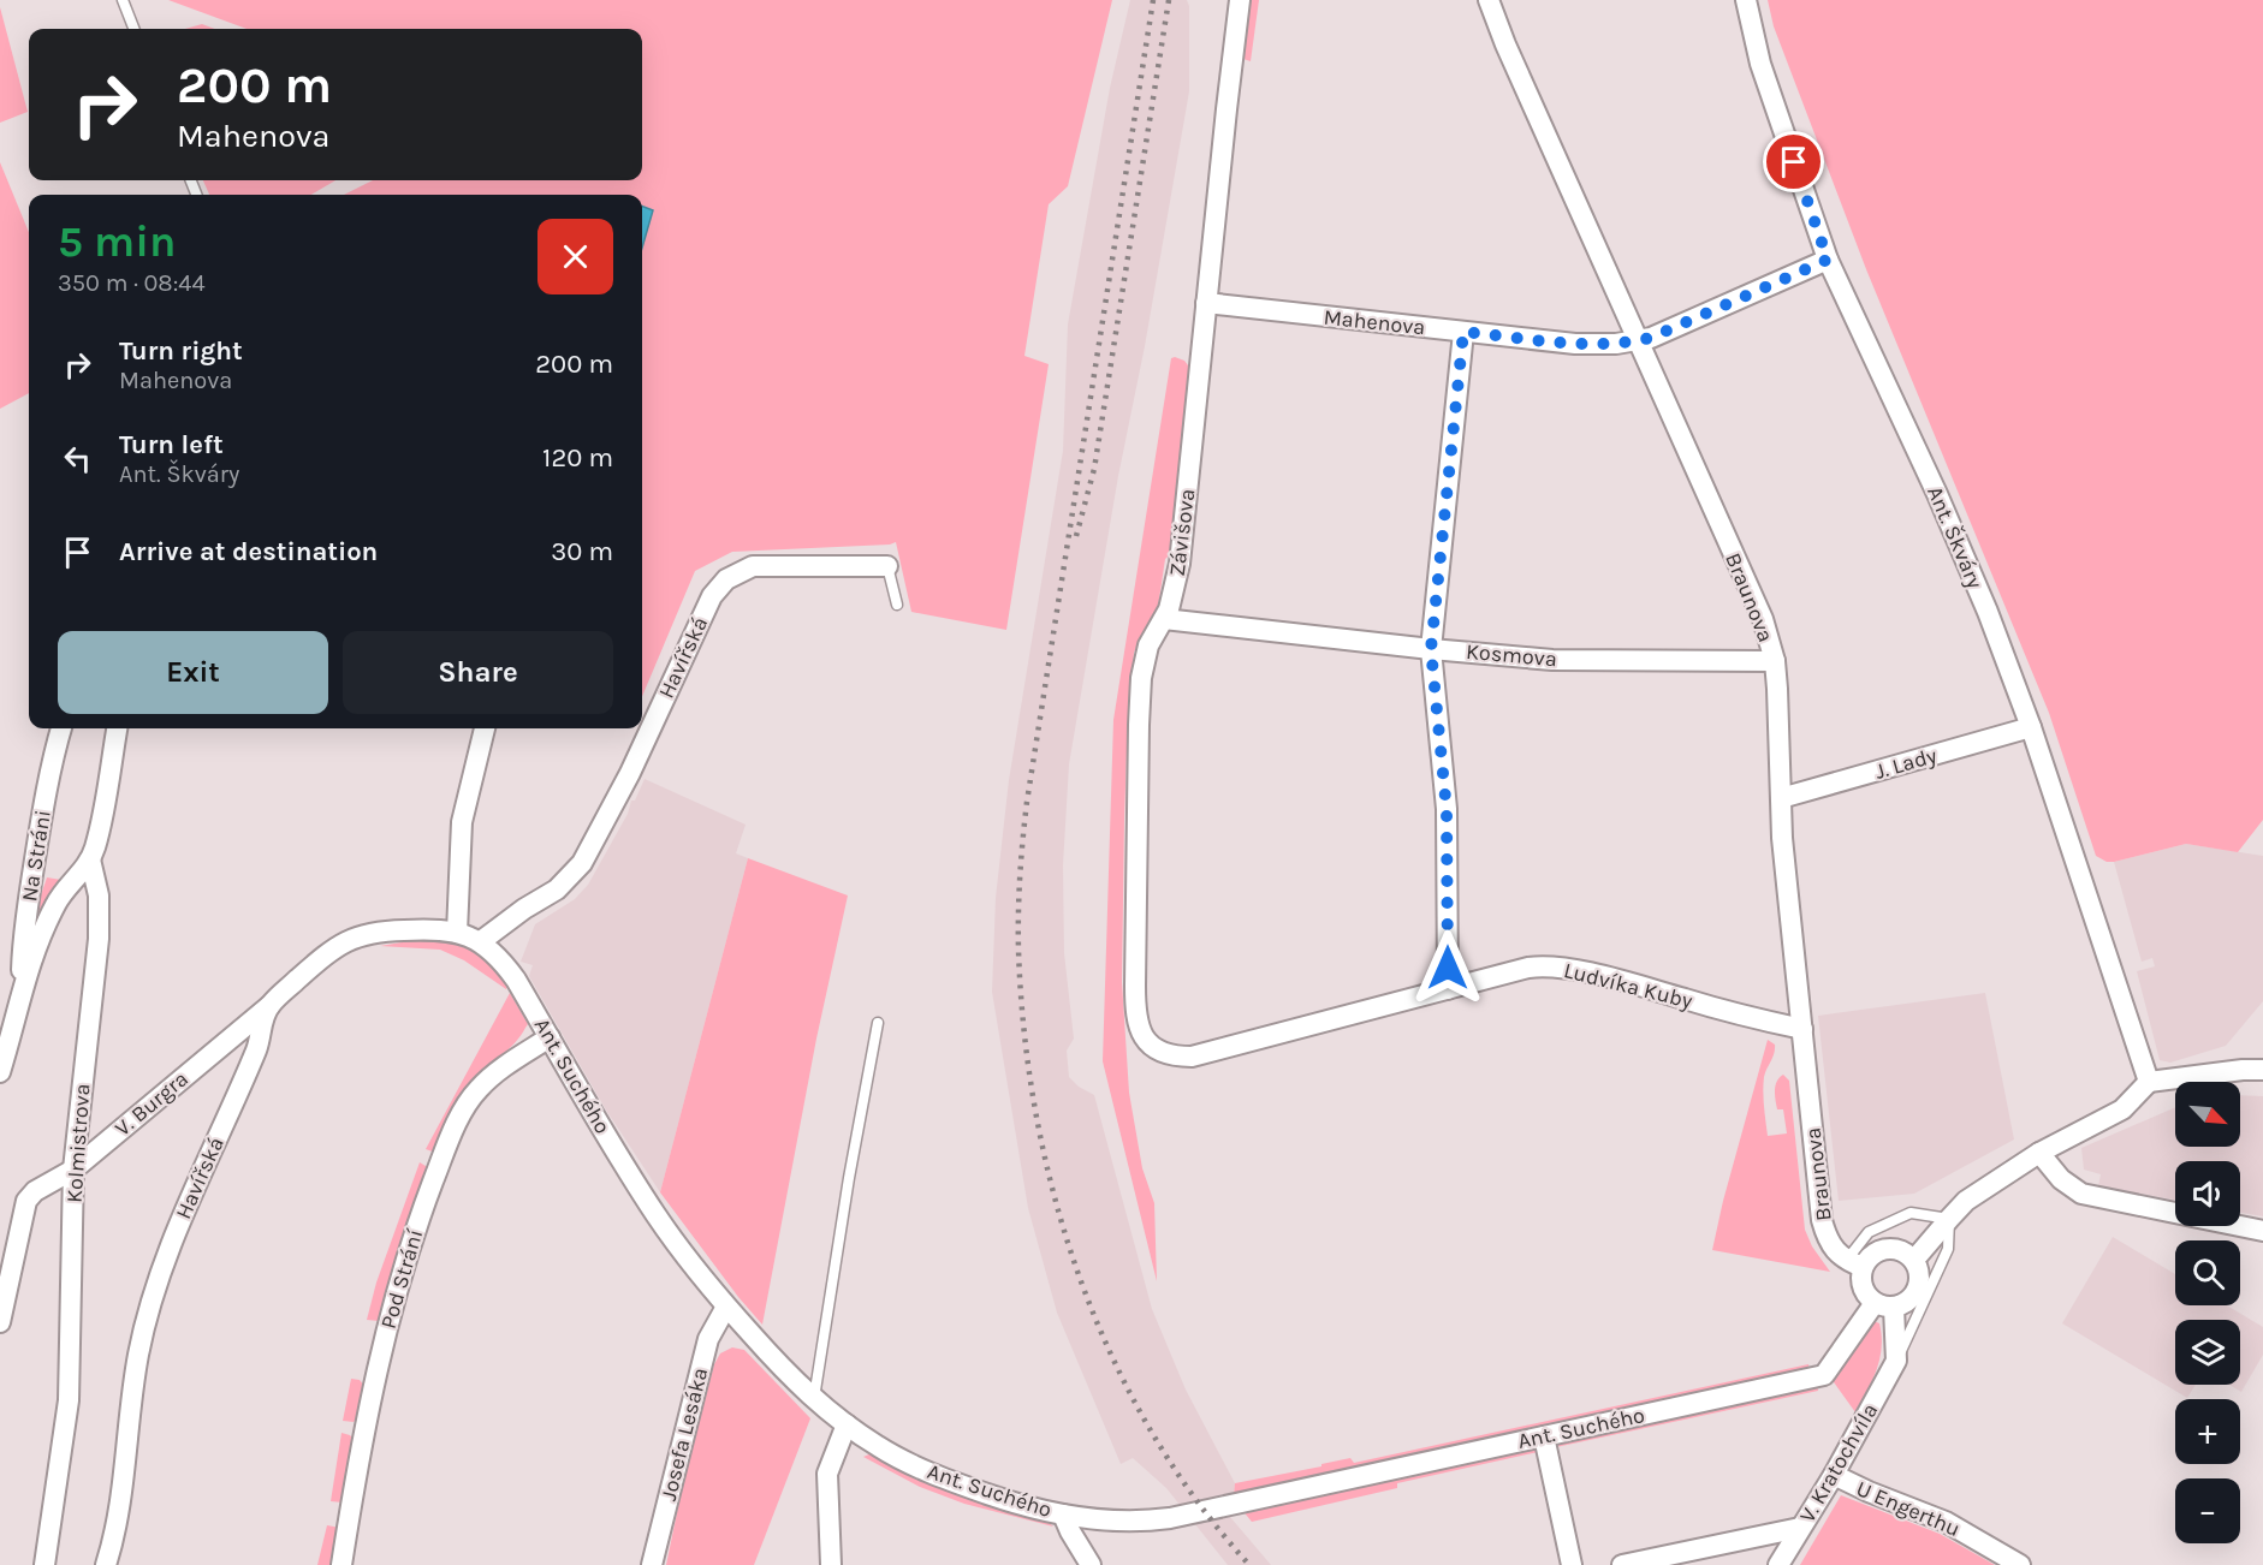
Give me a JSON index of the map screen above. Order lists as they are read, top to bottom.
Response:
{
  "streets": {
    "street": [
      "Mahenova",
      "Závišova",
      "Ant. Škváry",
      "Braunova",
      "Kosmova",
      "Havířská",
      "J. Lady",
      "Na Stráni",
      "Ludvíka Kuby",
      "Ant. Suchého",
      "V. Burgra",
      "Kolmistrova",
      "Pod Strání",
      "Josefa Lesáka",
      "V. Kratochvíla",
      "U Engerthu"
    ]
  },
  "crossings": [
    ["Mahenova", "Závišova"],
    ["Mahenova", "Ant. Škváry"],
    ["Mahenova", "Braunova"],
    ["Závišova", "Kosmova"],
    ["Závišova", "Ludvíka Kuby"],
    ["Ant. Škváry", "J. Lady"],
    ["Braunova", "Kosmova"],
    ["Braunova", "J. Lady"],
    ["Braunova", "Ludvíka Kuby"],
    ["Braunova", "Ant. Suchého"],
    ["Havířská", "Ant. Suchého"],
    ["Havířská", "V. Burgra"],
    ["Na Stráni", "Kolmistrova"],
    ["Ant. Suchého", "Pod Strání"],
    ["Ant. Suchého", "Josefa Lesáka"],
    ["V. Burgra", "Kolmistrova"],
    ["V. Kratochvíla", "U Engerthu"]
  ],
  "north": "bottom right",
  "page": {
    "turn": ["200 m", "Mahenova"],
    "heading": ["5 min", "350 m · 08:44"],
    "list": [
      {
        "name": "Turn right",
        "note": "Mahenova",
        "value": "200 m"
      },
      {
        "name": "Turn left",
        "note": "Ant. Škváry",
        "value": "120 m"
      },
      {
        "name": "Arrive at destination",
        "value": "30 m"
      }
    ],
    "buttons": ["Exit", "Share"],
    "map_buttons": ["+", "−"]
  }
}
